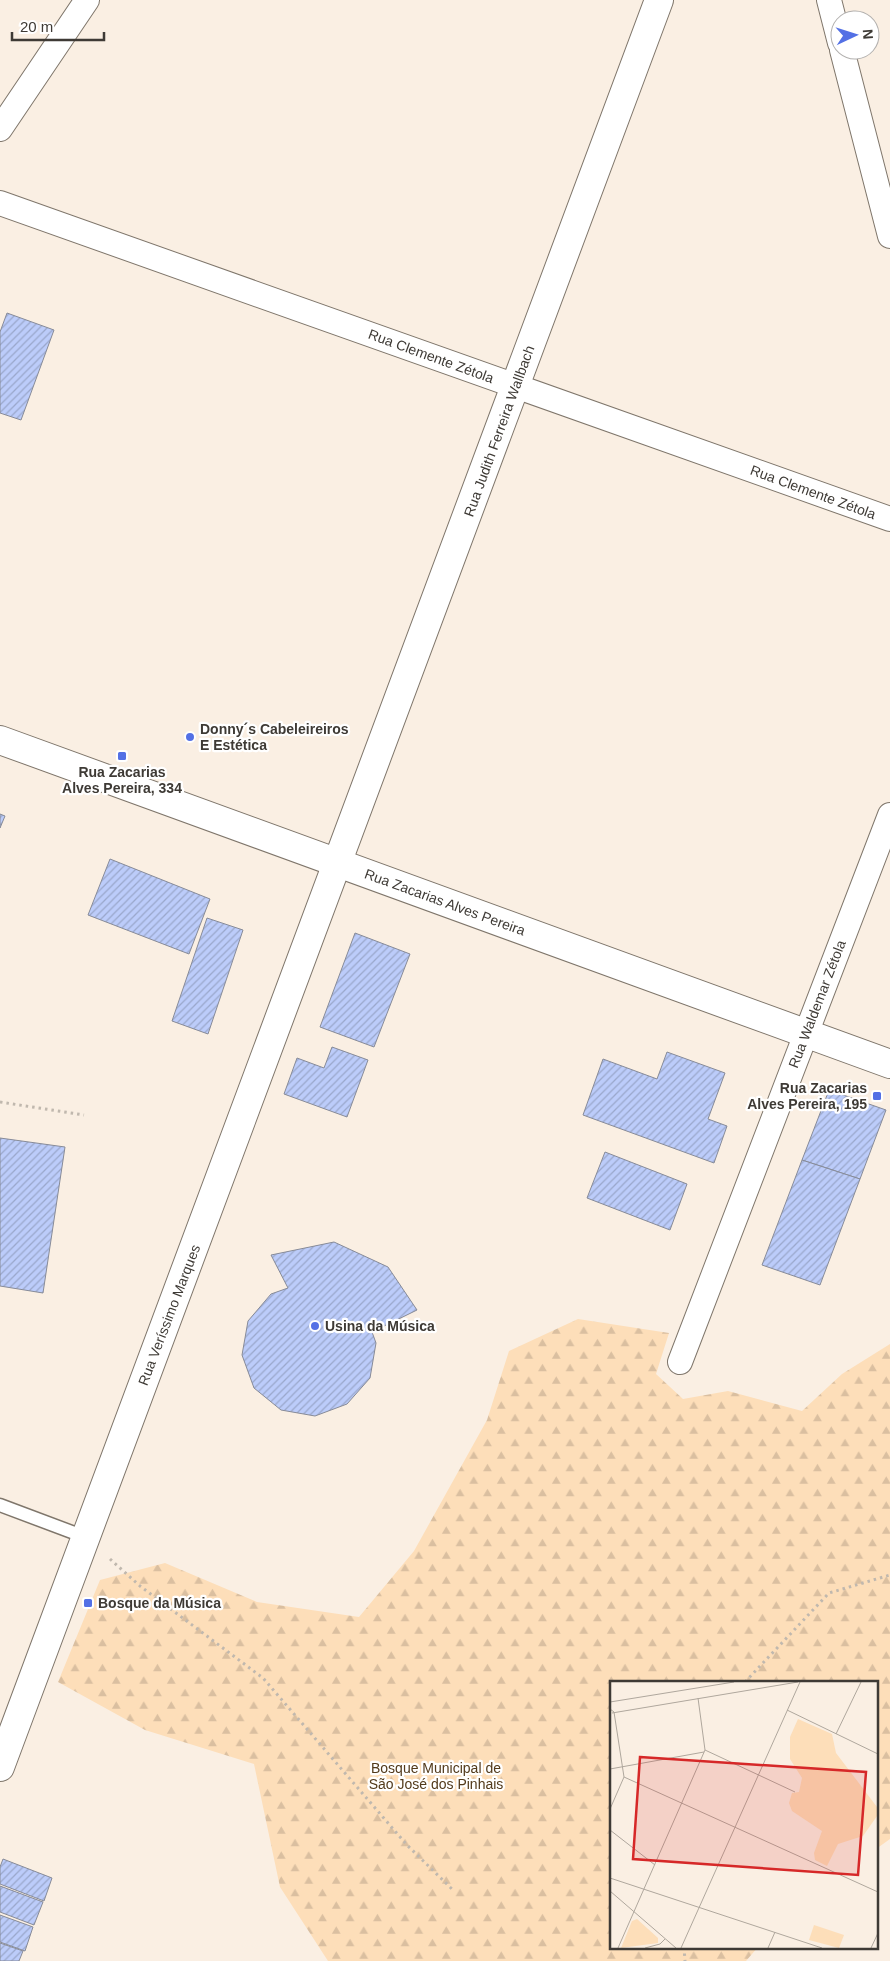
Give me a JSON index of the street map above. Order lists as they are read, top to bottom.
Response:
{
  "streets": {
    "main road": ["Rua Judith Ferreira Wallbach", "Rua Zacarias Alves Pereira", "Rua Veríssimo Marques"],
    "street": ["Rua Clemente Zétola", "Rua Waldemar Zétola"]
  },
  "crossings": [
    ["Rua Clemente Zétola", "Rua Judith Ferreira Wallbach"],
    ["Rua Judith Ferreira Wallbach", "Rua Zacarias Alves Pereira"],
    ["Rua Judith Ferreira Wallbach", "Rua Veríssimo Marques"],
    ["Rua Zacarias Alves Pereira", "Rua Waldemar Zétola"],
    ["Rua Zacarias Alves Pereira", "Rua Veríssimo Marques"]
  ],
  "parks": ["Bosque Municipal de São José dos Pinhais"],
  "places": {
    "other": ["Donny´s Cabeleireiros E Estética", "Usina da Música"],
    "transit": ["Rua Zacarias Alves Pereira, 334", "Rua Zacarias Alves Pereira, 195", "Bosque da Música"]
  },
  "scale_bar": "20 m",
  "north": "right"
}
